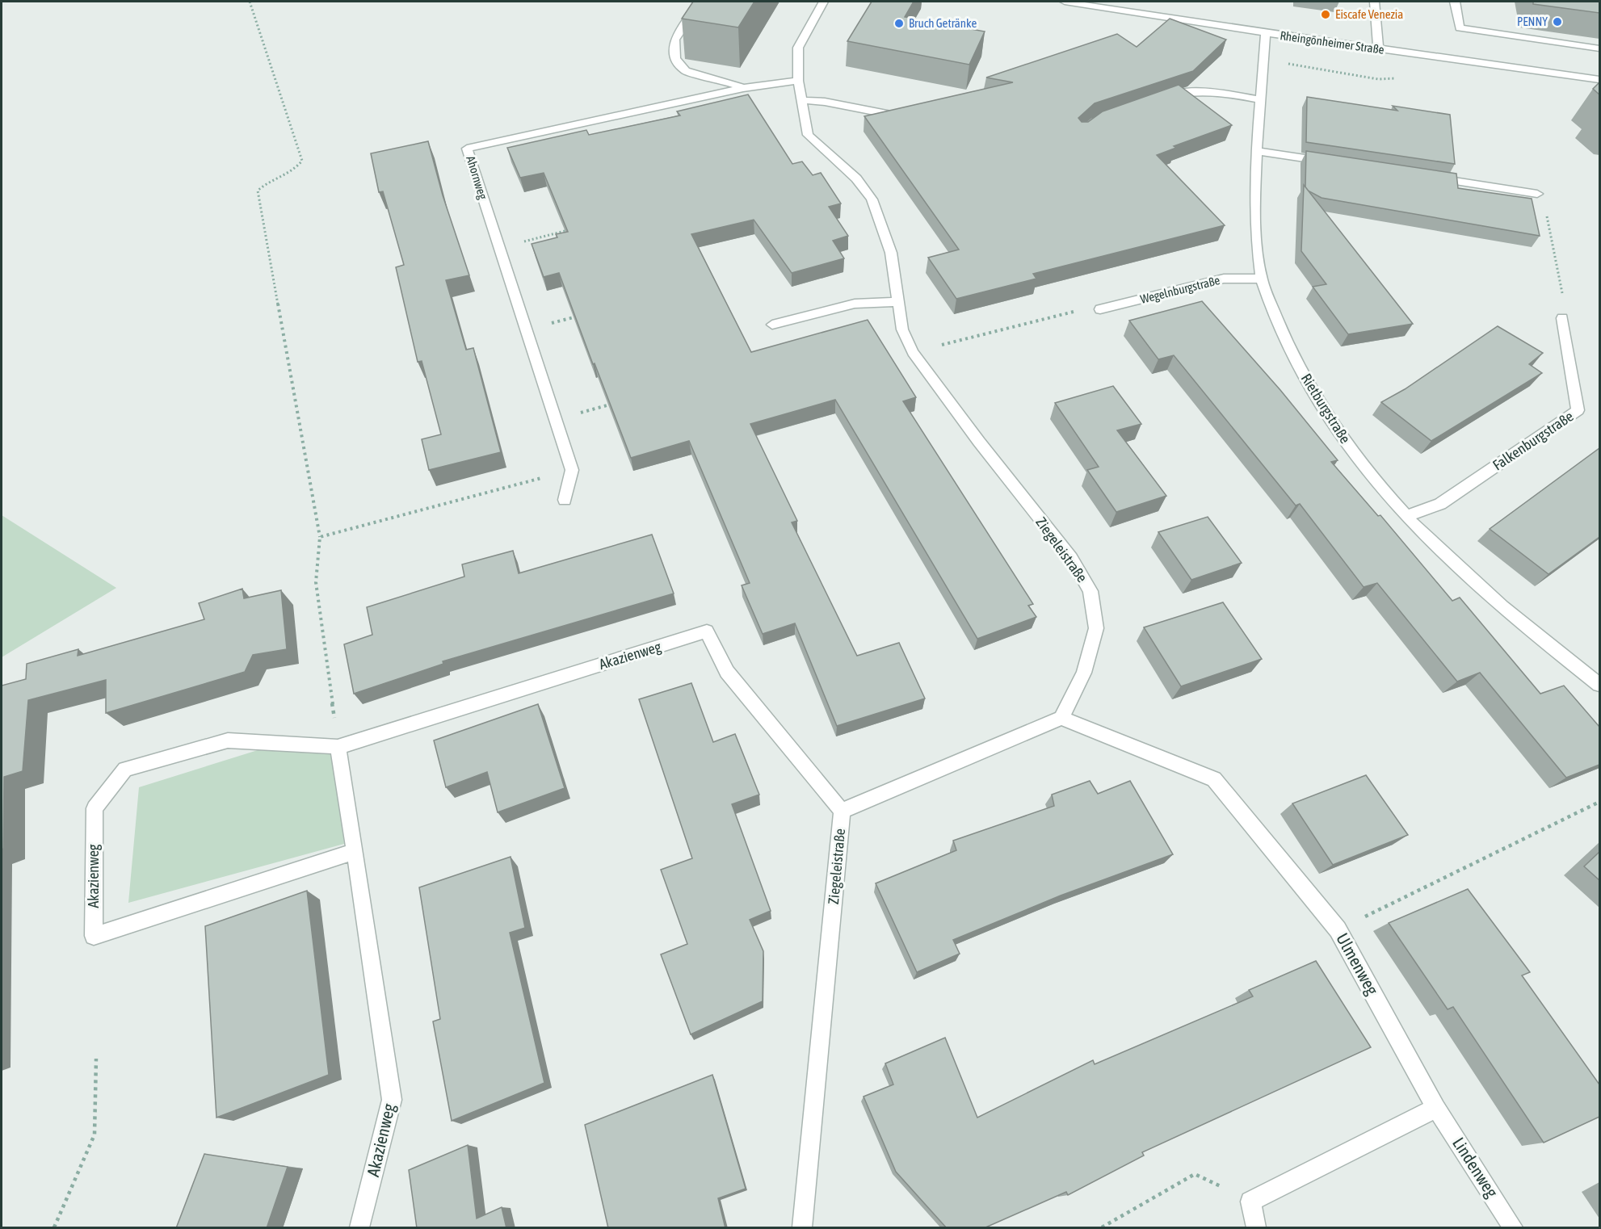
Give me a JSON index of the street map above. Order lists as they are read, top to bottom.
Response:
{
  "streets": {
    "street": [
      "Rheingönheimer Straße",
      "Ahornweg",
      "Wegelnburgstraße",
      "Rietburgstraße",
      "Falkenburgstraße",
      "Ziegeleistraße",
      "Akazienweg",
      "Ulmenweg",
      "Lindenweg"
    ]
  },
  "crossings": [
    ["Rheingönheimer Straße", "Rietburgstraße"],
    ["Ahornweg", "Ziegeleistraße"],
    ["Wegelnburgstraße", "Rietburgstraße"],
    ["Rietburgstraße", "Falkenburgstraße"],
    ["Ziegeleistraße", "Akazienweg"],
    ["Ziegeleistraße", "Ulmenweg"],
    ["Ulmenweg", "Lindenweg"]
  ],
  "places": ["Eiscafe Venezia", "PENNY", "Bruch Getränke"]
}
